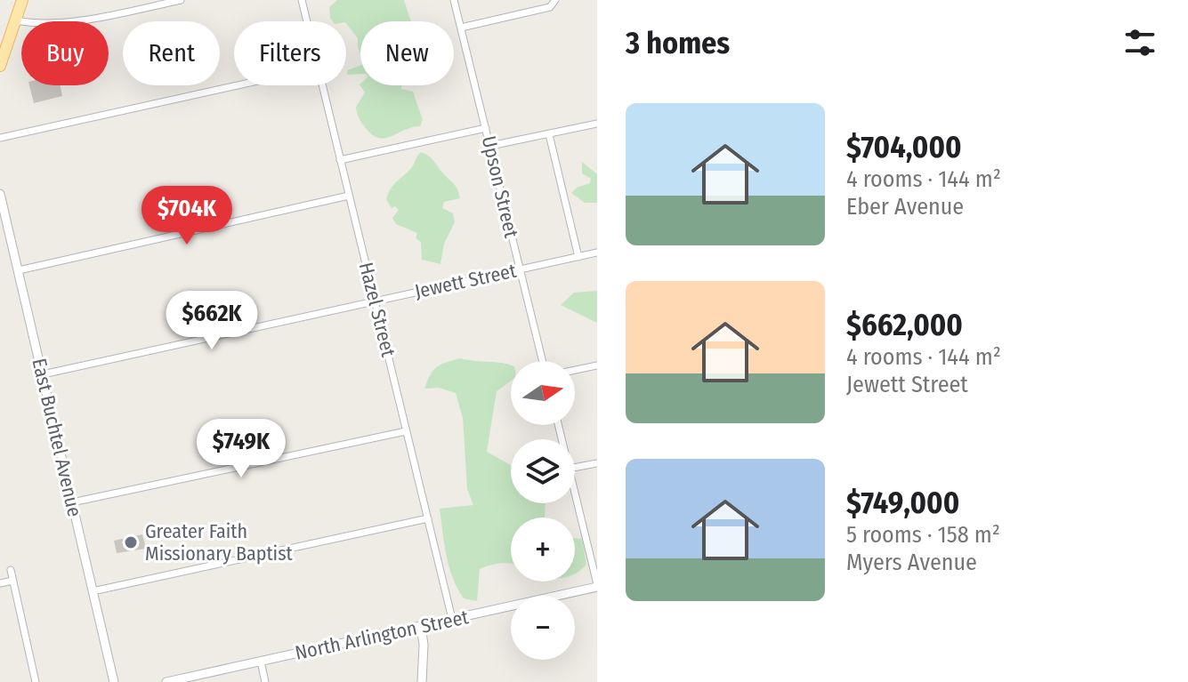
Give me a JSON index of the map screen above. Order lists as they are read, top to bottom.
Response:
{
  "streets": {
    "street": [
      "Upson Street",
      "Jewett Street",
      "Hazel Street",
      "East Buchtel Avenue",
      "North Arlington Street"
    ]
  },
  "crossings": [
    ["Upson Street", "Jewett Street"],
    ["Jewett Street", "Hazel Street"],
    ["Jewett Street", "East Buchtel Avenue"],
    ["Hazel Street", "North Arlington Street"]
  ],
  "places": ["Greater Faith Missionary Baptist"],
  "north": "right",
  "page": {
    "heading": "3 homes",
    "chip": [
      "Buy",
      "Rent",
      "Filters",
      "New"
    ],
    "list": [
      {
        "name": "$704,000",
        "note": "4 rooms · 144 m² · Eber Avenue"
      },
      {
        "name": "$662,000",
        "note": "4 rooms · 144 m² · Jewett Street"
      },
      {
        "name": "$749,000",
        "note": "5 rooms · 158 m² · Myers Avenue"
      }
    ],
    "price": ["$704K", "$662K", "$749K"],
    "map_buttons": ["+", "−"]
  }
}
